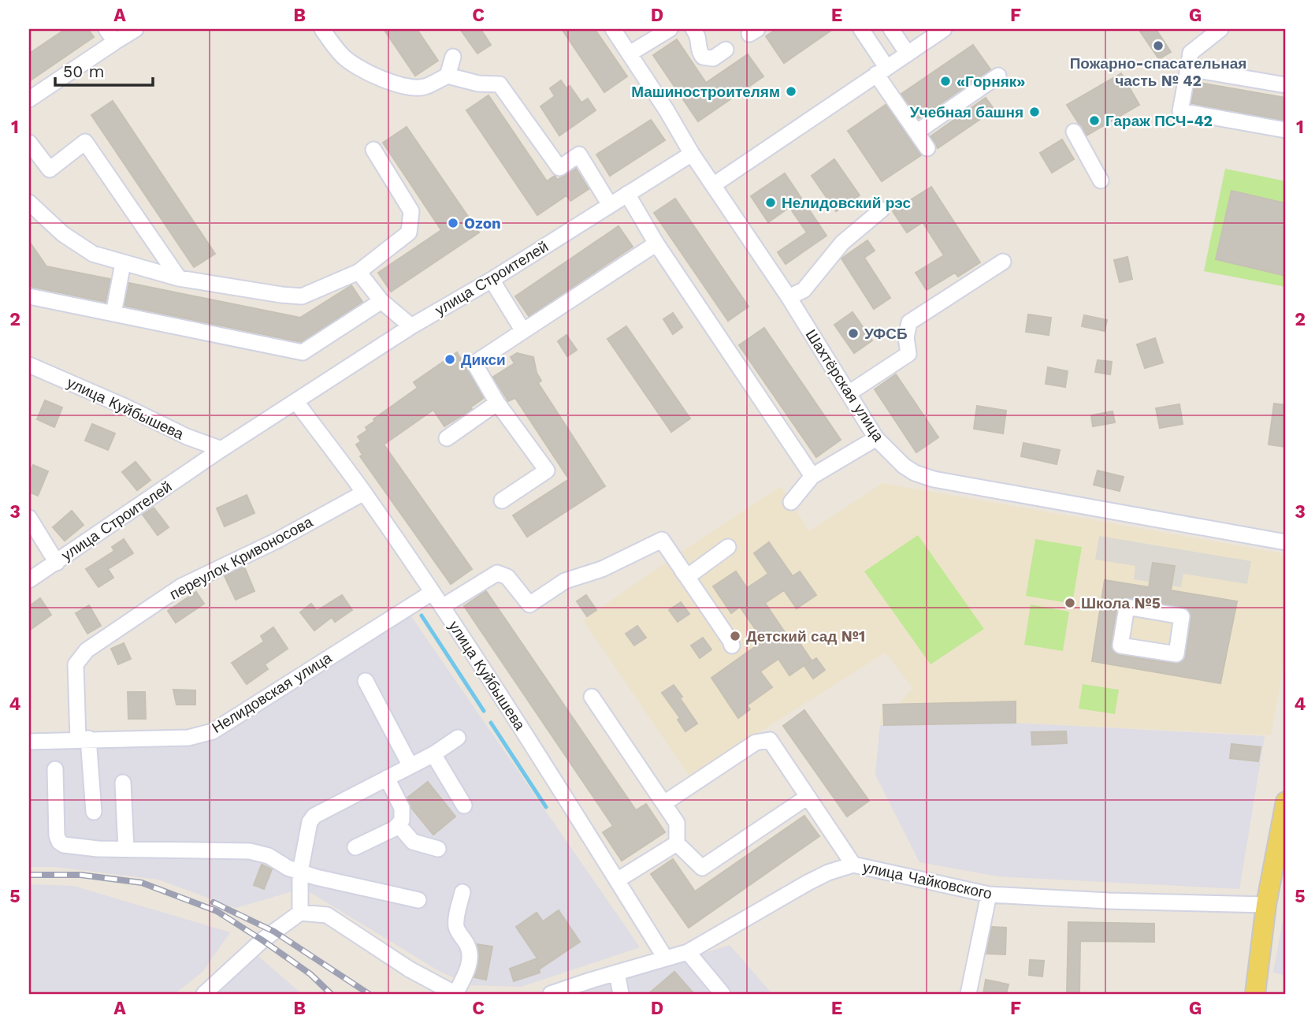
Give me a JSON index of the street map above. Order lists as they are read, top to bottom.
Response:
{
  "streets": {
    "street": [
      "улица Строителей",
      "Шахтёрская улица",
      "улица Куйбышева",
      "переулок Кривоносова",
      "Нелидовская улица",
      "улица Чайковского"
    ]
  },
  "crossings": [
    ["улица Строителей", "улица Куйбышева"],
    ["улица Куйбышева", "переулок Кривоносова"],
    ["улица Куйбышева", "Нелидовская улица"],
    ["улица Куйбышева", "улица Чайковского"],
    ["переулок Кривоносова", "Нелидовская улица"]
  ],
  "places": [
    "Пожарно-спасательная часть № 42",
    "«Горняк»",
    "Машиностроителям",
    "Учебная башня",
    "Гараж ПСЧ-42",
    "Нелидовский рэс",
    "Ozon",
    "УФСБ",
    "Дикси",
    "Школа №5",
    "Детский сад №1"
  ],
  "scale_bar": "50 m",
  "grid": {
    "columns": [
      "A",
      "B",
      "C",
      "D",
      "E",
      "F",
      "G"
    ],
    "rows": [
      "1",
      "2",
      "3",
      "4",
      "5"
    ]
  }
}
